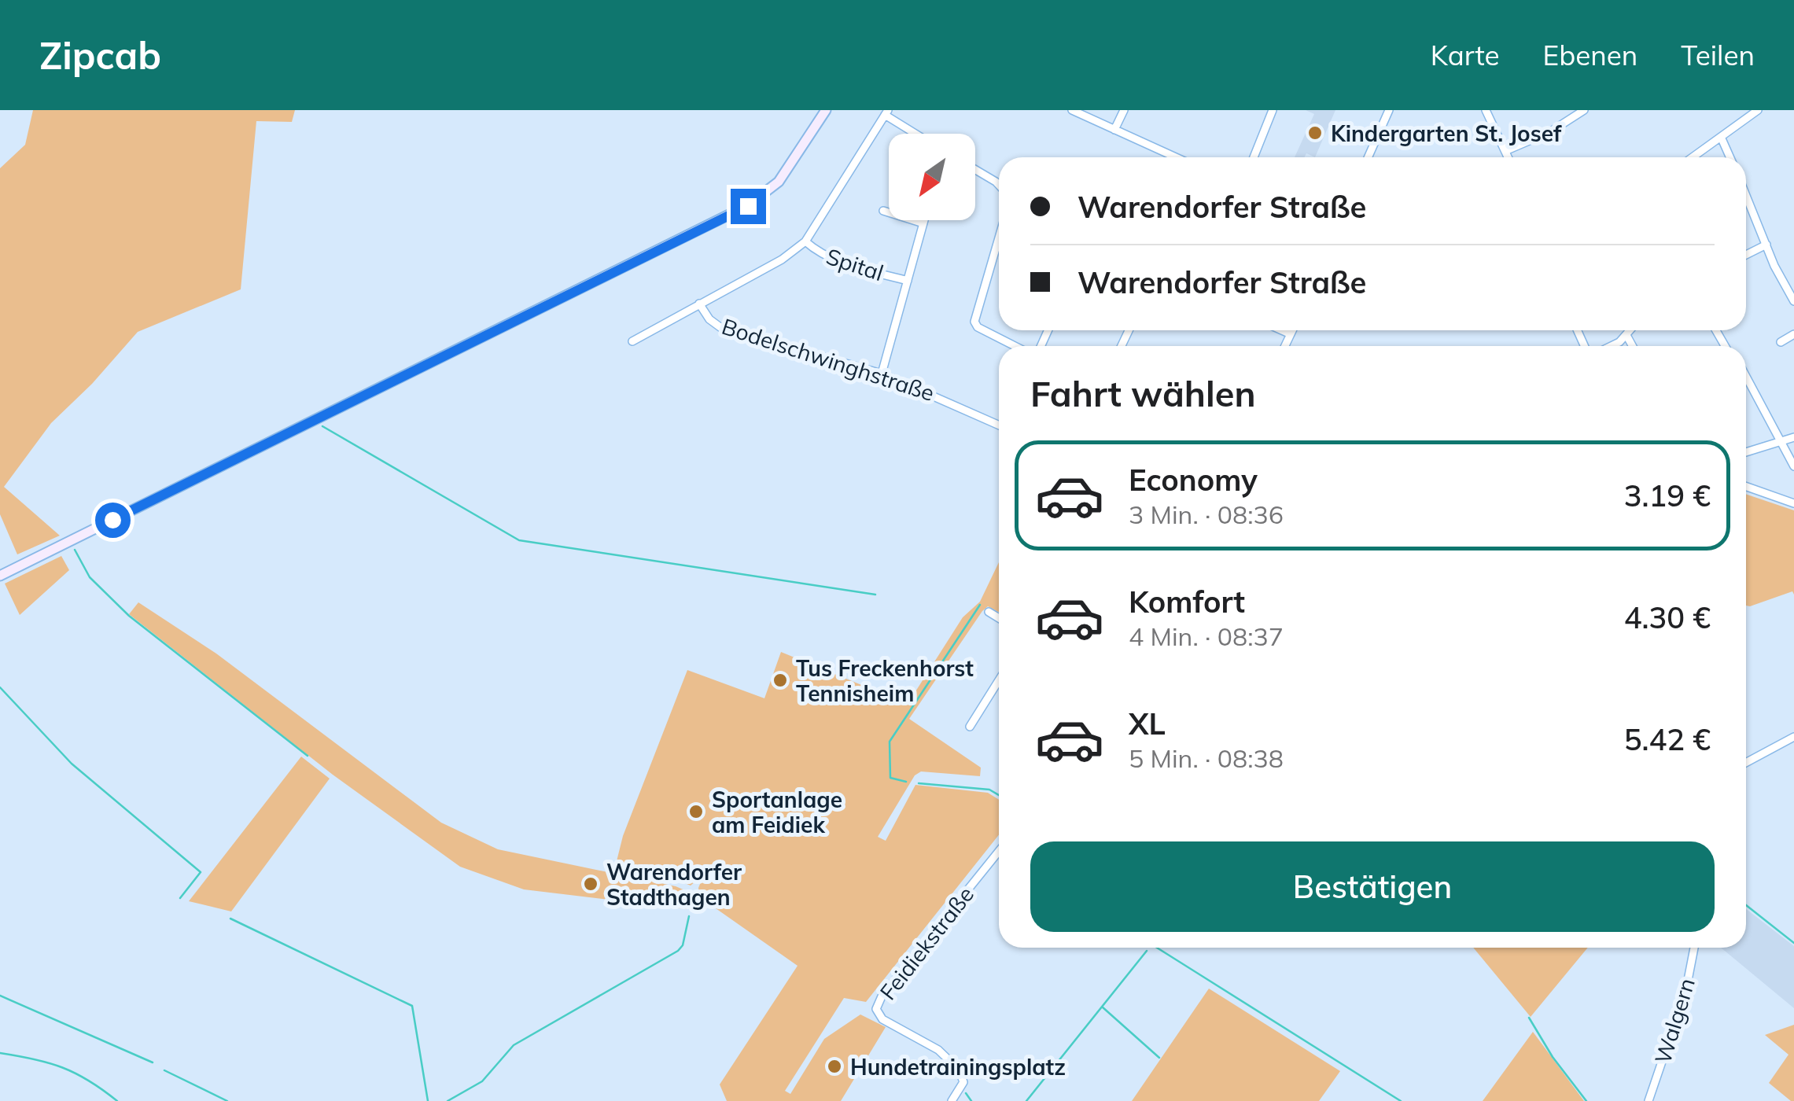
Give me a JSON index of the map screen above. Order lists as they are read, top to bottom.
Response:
{
  "streets": {
    "street": [
      "Spital",
      "Bodelschwinghstraße",
      "Feidiekstraße",
      "Walgern"
    ]
  },
  "places": [
    "Kindergarten St. Josef",
    "Tus Freckenhorst Tennisheim",
    "Sportanlage am Feidiek",
    "Warendorfer Stadthagen",
    "Hundetrainingsplatz"
  ],
  "north": "bottom left",
  "page": {
    "header": "Zipcab",
    "nav": ["Karte", "Ebenen", "Teilen"],
    "banner": ["Warendorfer Straße", "Warendorfer Straße"],
    "heading": "Fahrt wählen",
    "list": [
      {
        "name": "Economy",
        "note": "3 Min. · 08:36",
        "value": "3.19 €"
      },
      {
        "name": "Komfort",
        "note": "4 Min. · 08:37",
        "value": "4.30 €"
      },
      {
        "name": "XL",
        "note": "5 Min. · 08:38",
        "value": "5.42 €"
      }
    ],
    "buttons": "Bestätigen"
  }
}
